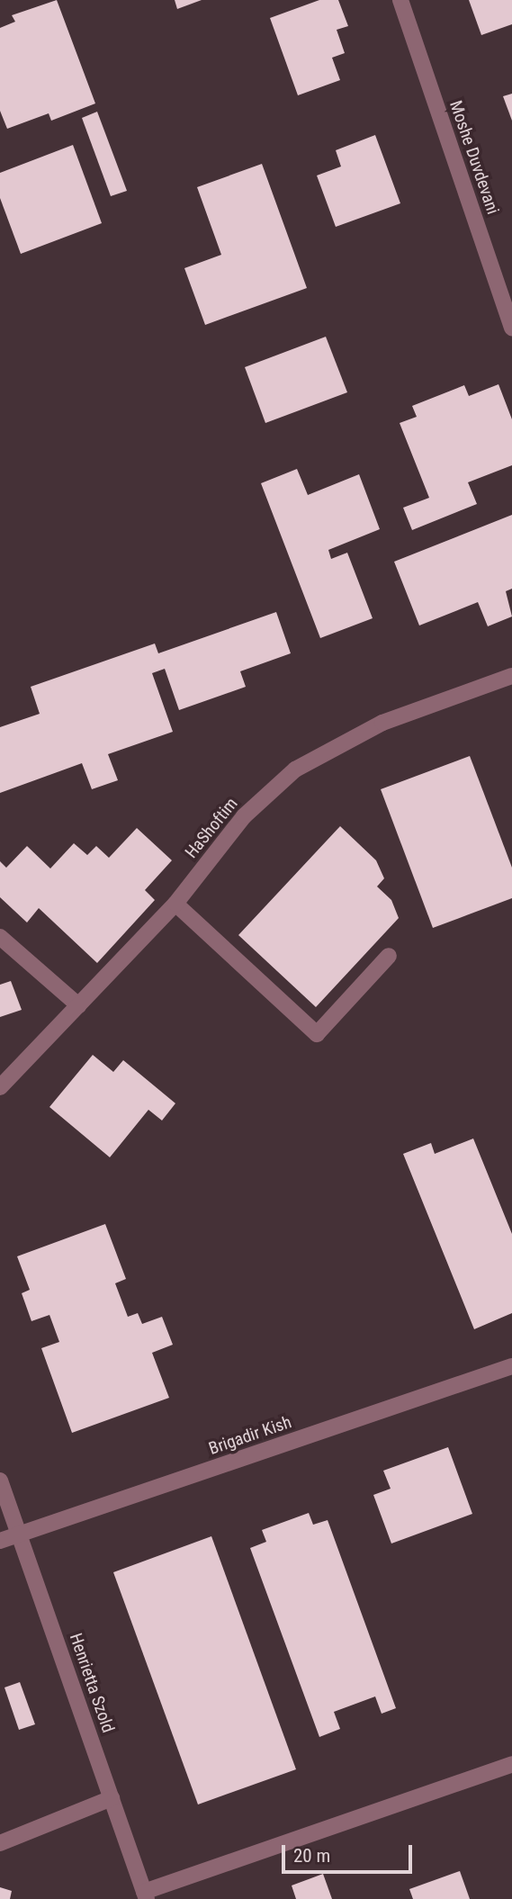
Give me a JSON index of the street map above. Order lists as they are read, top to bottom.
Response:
{
  "streets": {
    "street": [
      "Moshe Duvdevani",
      "HaShoftim",
      "Brigadir Kish",
      "Henrietta Szold"
    ]
  },
  "crossings": [
    ["Brigadir Kish", "Henrietta Szold"]
  ],
  "scale_bar": "20 m"
}
